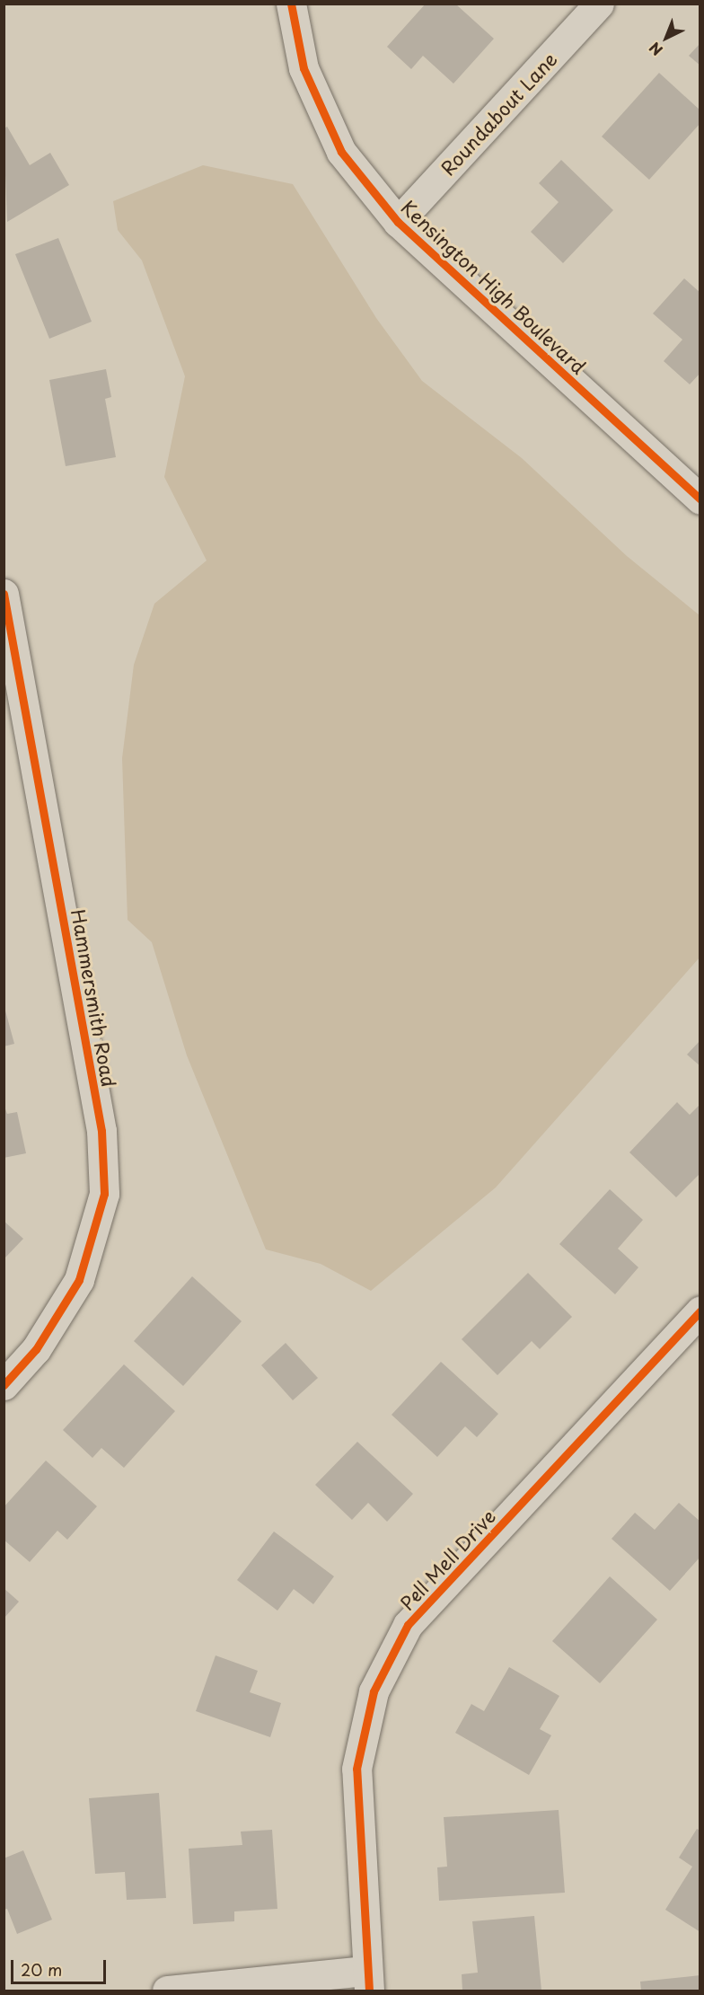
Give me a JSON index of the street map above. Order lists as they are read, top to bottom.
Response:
{
  "streets": {
    "street": [
      "Roundabout Lane",
      "Kensington High Boulevard",
      "Hammersmith Road",
      "Pell Mell Drive"
    ]
  },
  "crossings": [
    ["Roundabout Lane", "Kensington High Boulevard"]
  ],
  "scale_bar": "20 m",
  "north": "bottom left"
}
